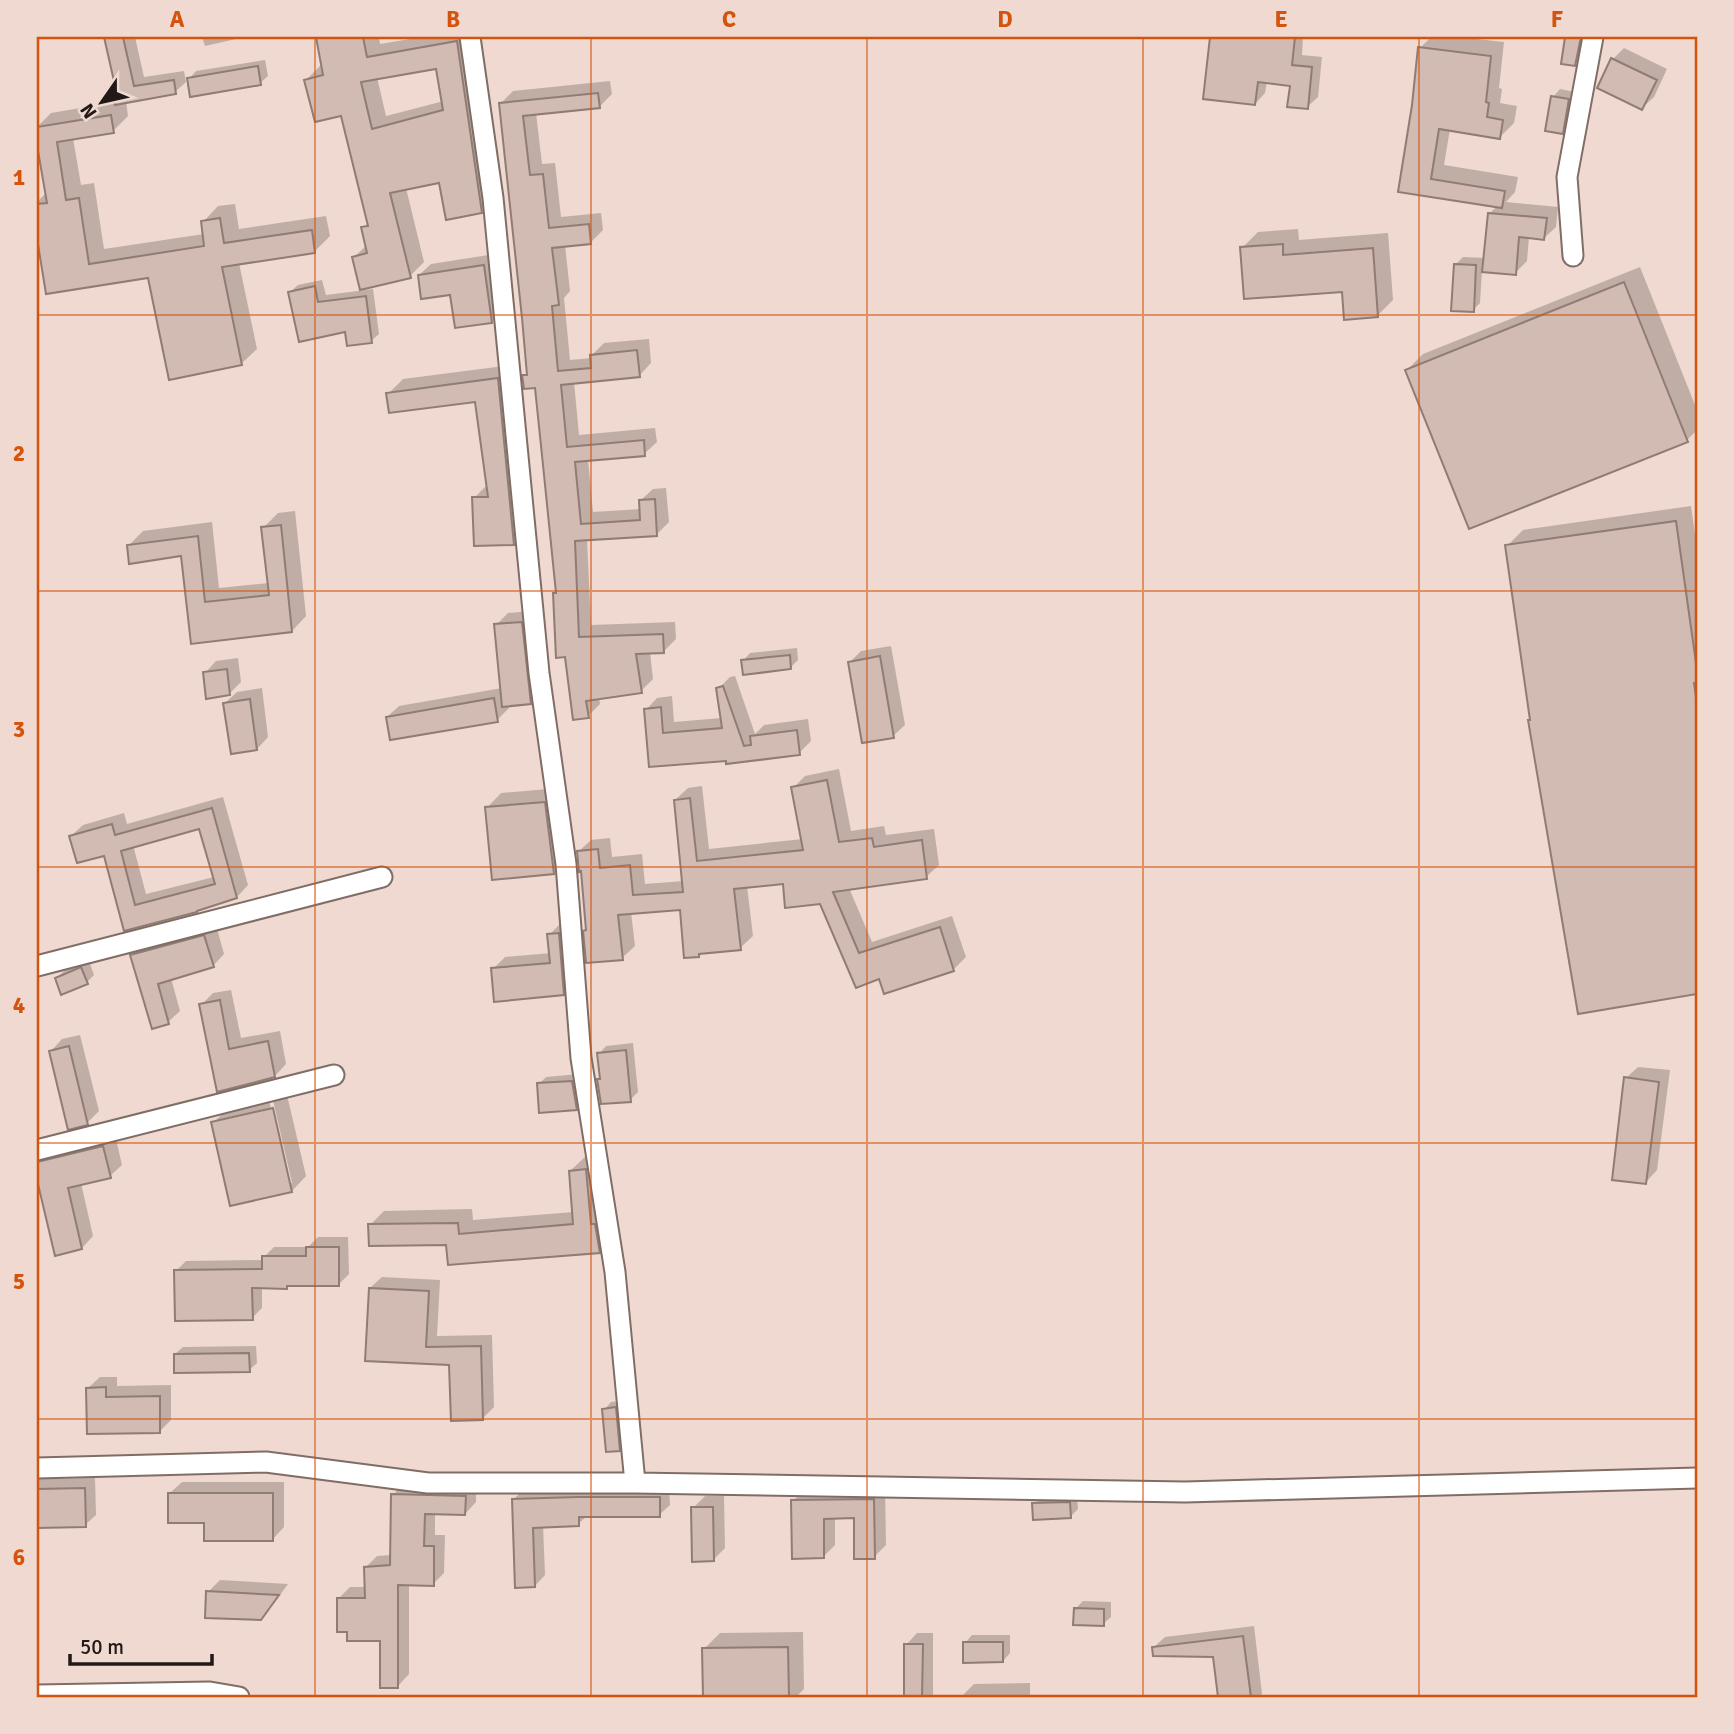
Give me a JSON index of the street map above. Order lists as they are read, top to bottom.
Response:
{
  "scale_bar": "50 m",
  "north": "bottom left",
  "grid": {
    "columns": [
      "A",
      "B",
      "C",
      "D",
      "E",
      "F"
    ],
    "rows": [
      "1",
      "2",
      "3",
      "4",
      "5",
      "6"
    ]
  }
}
